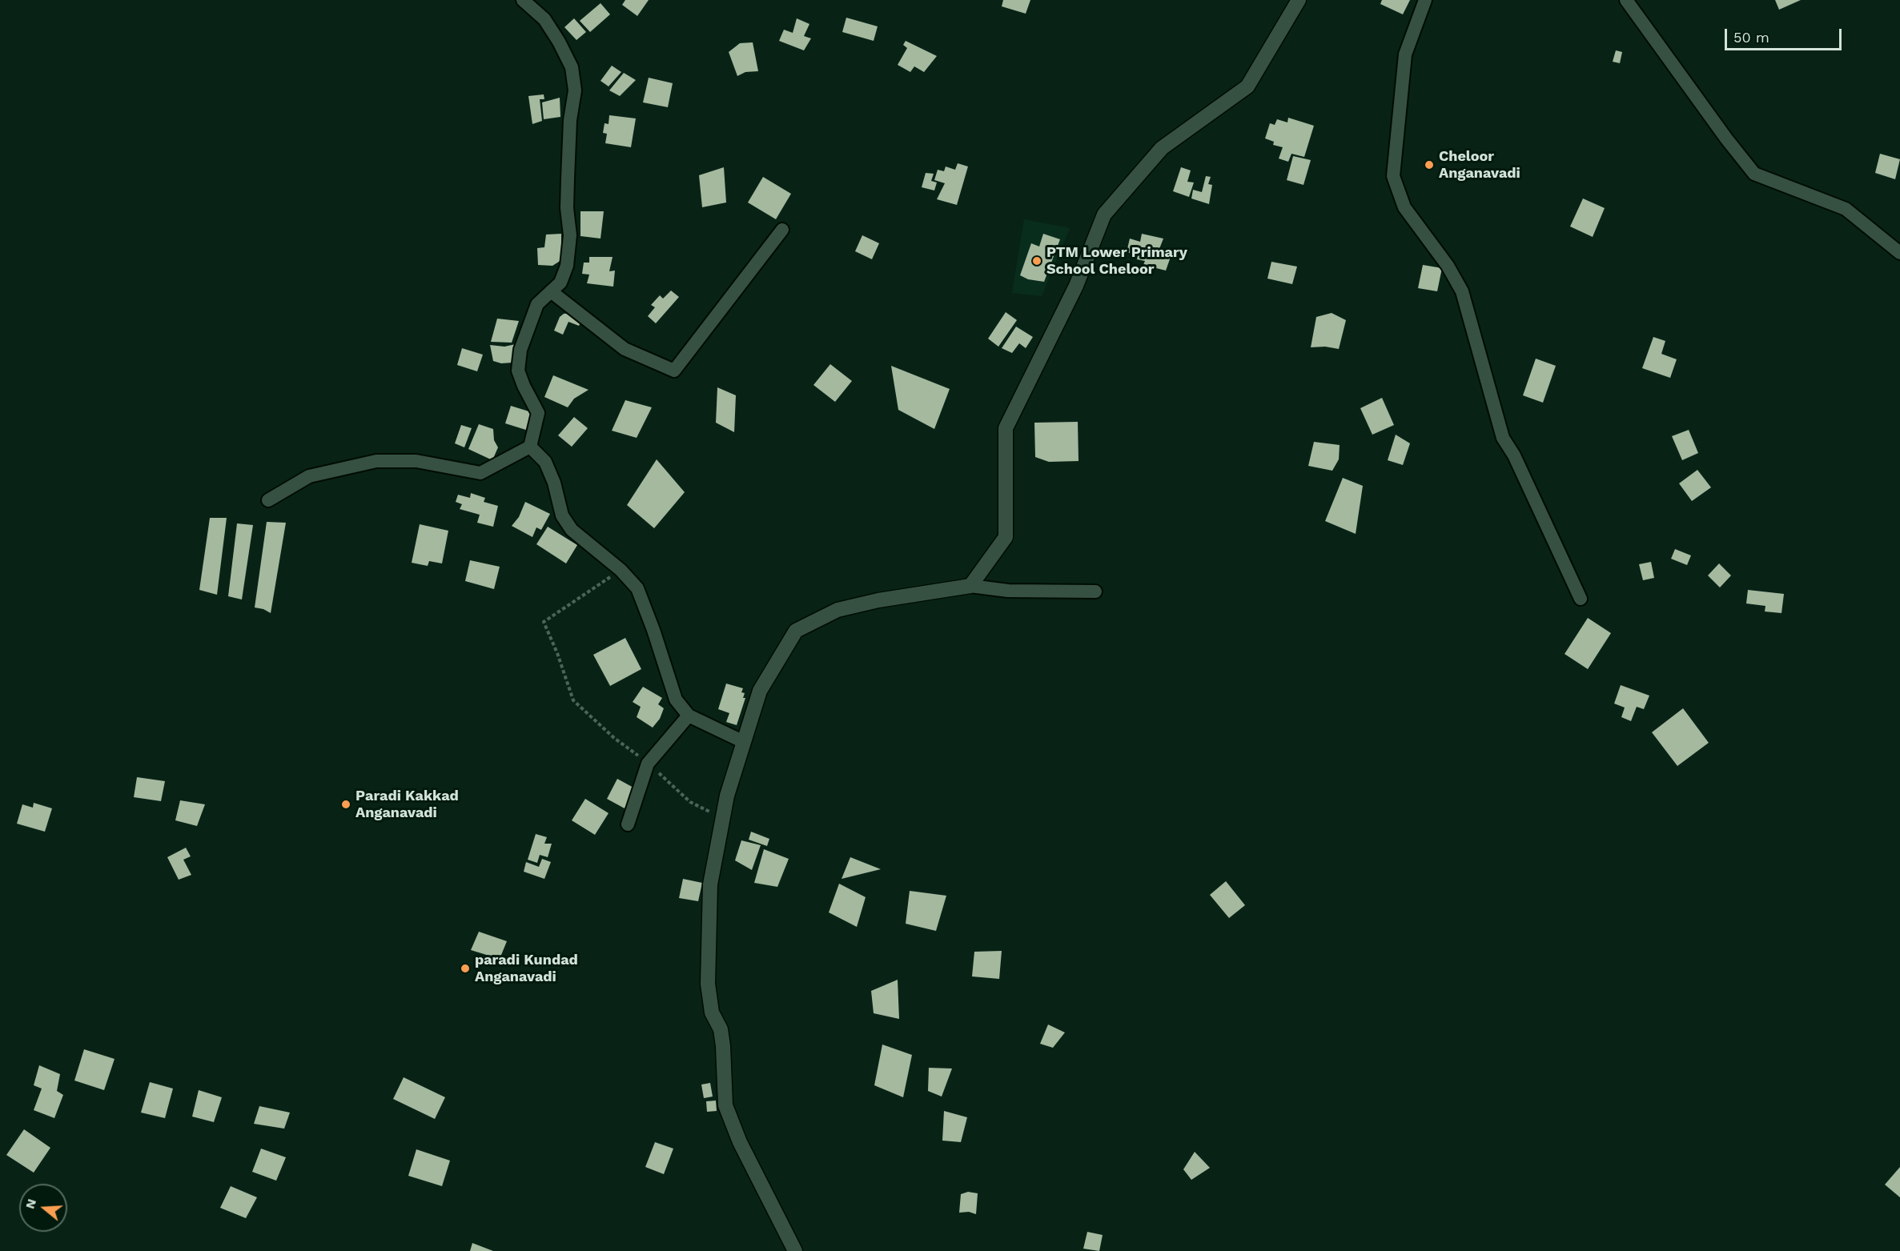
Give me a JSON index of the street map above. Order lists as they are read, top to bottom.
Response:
{
  "places": [
    "Cheloor Anganavadi",
    "PTM Lower Primary School Cheloor",
    "Paradi Kakkad Anganavadi",
    "paradi Kundad Anganavadi"
  ],
  "scale_bar": "50 m",
  "north": "left"
}
